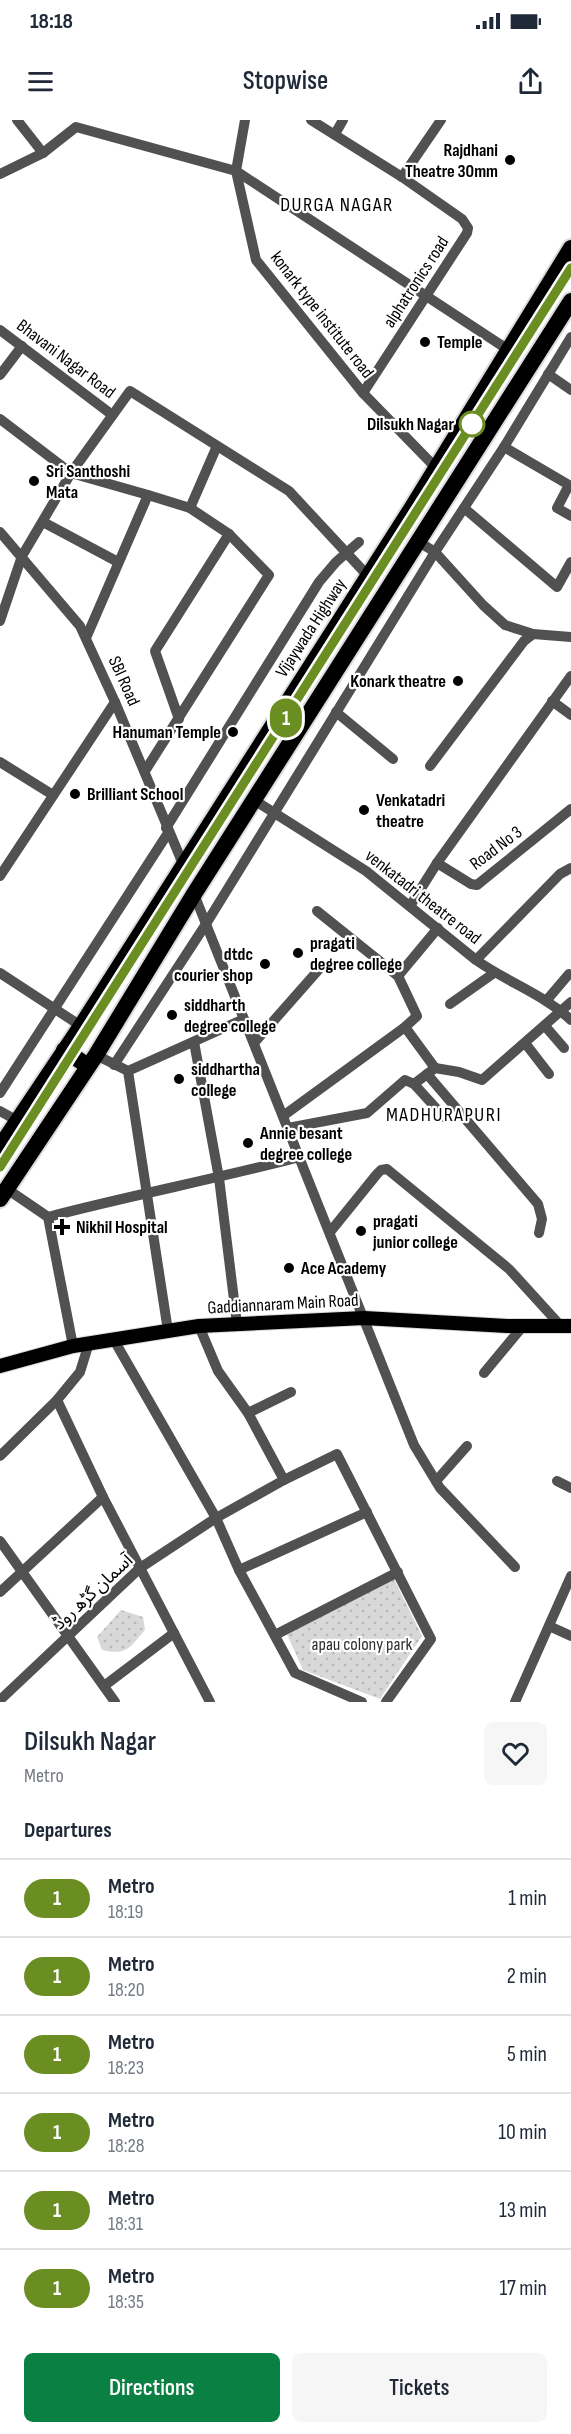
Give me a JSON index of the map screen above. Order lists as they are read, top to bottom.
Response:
{
  "streets": {
    "highway": ["Vijaywada Highway"],
    "main road": ["Gaddiannaram Main Road"],
    "street": [
      "alphatronics road",
      "konark type institute road",
      "Bhavani Nagar Road",
      "SBI Road",
      "Road No 3",
      "venkatadri theatre road",
      "آسمان گڑھ روڈ"
    ]
  },
  "crossings": [
    ["alphatronics road", "konark type institute road"],
    ["konark type institute road", "Vijaywada Highway"],
    ["Vijaywada Highway", "SBI Road"]
  ],
  "districts": ["DURGA NAGAR", "MADHURAPURI"],
  "parks": ["apau colony park"],
  "places": {
    "other": [
      "Rajdhani Theatre 30mm",
      "Temple",
      "Dilsukh Nagar",
      "Sri Santhoshi Mata",
      "Konark theatre",
      "Hanuman Temple",
      "Brilliant School",
      "Venkatadri theatre",
      "pragati degree college",
      "dtdc courier shop",
      "siddharth degree college",
      "siddhartha college",
      "Annie besant degree college",
      "pragati junior college",
      "Ace Academy"
    ],
    "health": ["Nikhil Hospital"]
  },
  "lines": ["metro line 1"],
  "page": {
    "status": "18:18",
    "header": "Stopwise",
    "on_map": "1",
    "heading": [
      ["Dilsukh Nagar", "Metro"],
      "Departures"
    ],
    "list": [
      {
        "mark": "1",
        "name": "Metro",
        "note": "18:19",
        "value": "1 min"
      },
      {
        "mark": "1",
        "name": "Metro",
        "note": "18:20",
        "value": "2 min"
      },
      {
        "mark": "1",
        "name": "Metro",
        "note": "18:23",
        "value": "5 min"
      },
      {
        "mark": "1",
        "name": "Metro",
        "note": "18:28",
        "value": "10 min"
      },
      {
        "mark": "1",
        "name": "Metro",
        "note": "18:31",
        "value": "13 min"
      },
      {
        "mark": "1",
        "name": "Metro",
        "note": "18:35",
        "value": "17 min"
      }
    ],
    "buttons": ["Directions", "Tickets"]
  }
}
